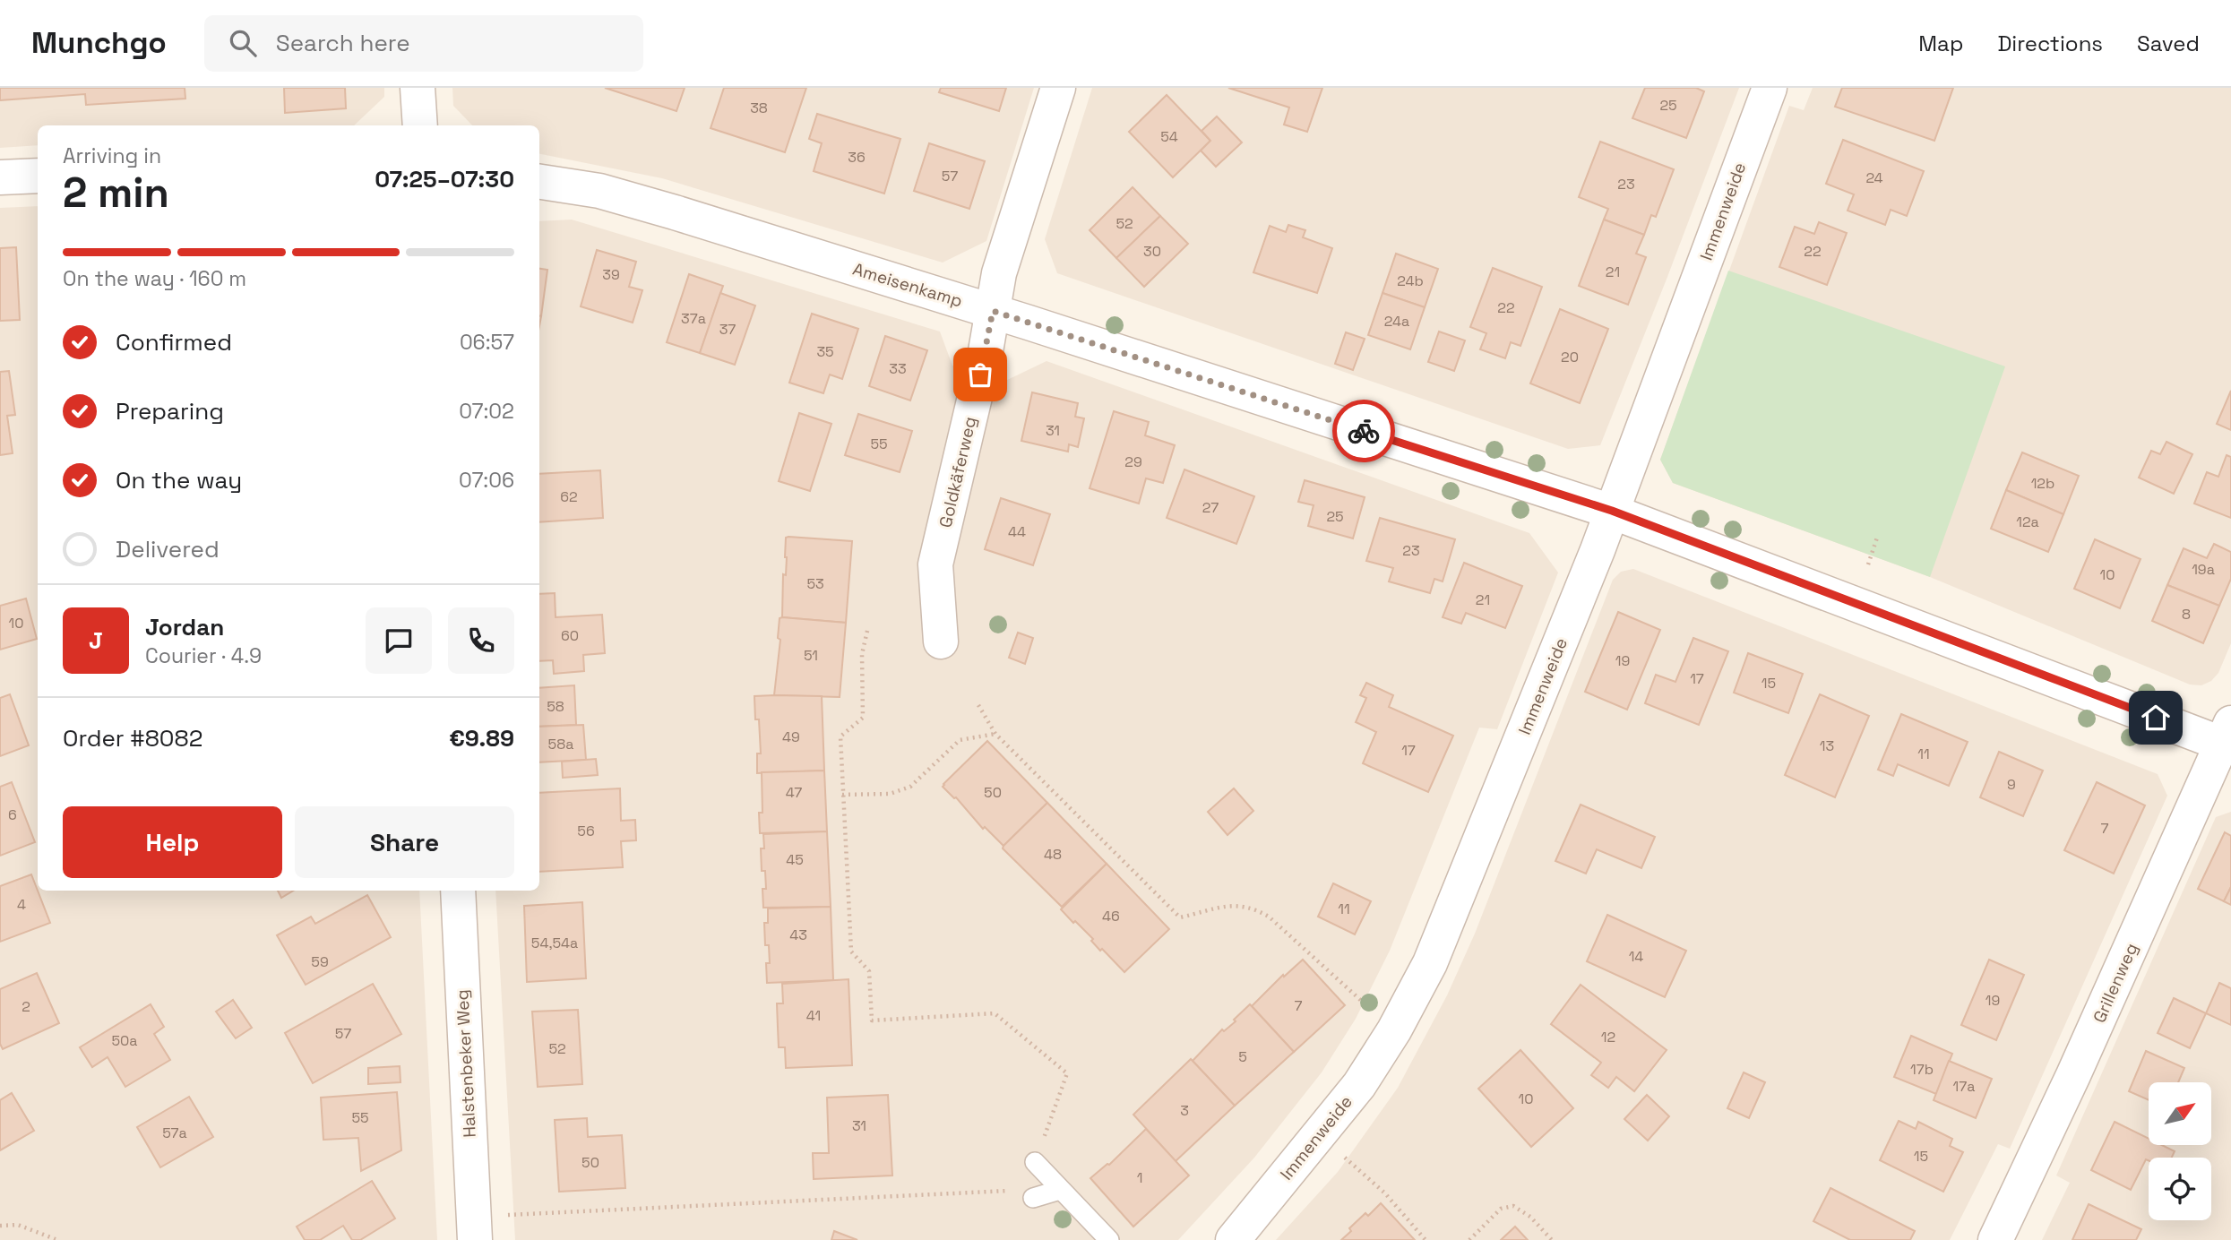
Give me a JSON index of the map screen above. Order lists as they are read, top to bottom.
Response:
{
  "streets": {
    "street": [
      "Immenweide",
      "Ameisenkamp",
      "Goldkäferweg",
      "Grillenweg",
      "Halstenbeker Weg"
    ]
  },
  "crossings": [
    ["Immenweide", "Ameisenkamp"],
    ["Ameisenkamp", "Goldkäferweg"],
    ["Ameisenkamp", "Grillenweg"]
  ],
  "house_numbers": [
    "25",
    "38",
    "54",
    "36",
    "57",
    "24",
    "23",
    "52",
    "30",
    "22",
    "21",
    "39",
    "24b",
    "22",
    "37a",
    "24a",
    "37",
    "35",
    "20",
    "33",
    "31",
    "55",
    "29",
    "12b",
    "62",
    "27",
    "25",
    "12a",
    "44",
    "23",
    "19a",
    "10",
    "53",
    "21",
    "8",
    "10",
    "60",
    "51",
    "19",
    "17",
    "15",
    "58",
    "49",
    "58a",
    "13",
    "17",
    "11",
    "9",
    "47",
    "50",
    "6",
    "7",
    "56",
    "48",
    "45",
    "4",
    "11",
    "46",
    "43",
    "54,54a",
    "14",
    "59",
    "19",
    "7",
    "2",
    "41",
    "57",
    "12",
    "50a",
    "52",
    "5",
    "17b",
    "17a",
    "10",
    "3",
    "55",
    "31",
    "57a",
    "15",
    "50",
    "1"
  ],
  "north": "top right",
  "page": {
    "header": "Munchgo",
    "search": "Search here",
    "nav": ["Map", "Directions", "Saved"],
    "heading": ["2 min", "Arriving in", "07:25–07:30"],
    "panel": [
      "Jordan",
      "Courier · 4.9",
      "Order #8082",
      "€9.89"
    ],
    "bar": "On the way · 160 m",
    "list": [
      ["Confirmed", "06:57"],
      ["Preparing", "07:02"],
      ["On the way", "07:06"],
      "Delivered"
    ],
    "round": "J",
    "buttons": ["Help", "Share"]
  }
}
